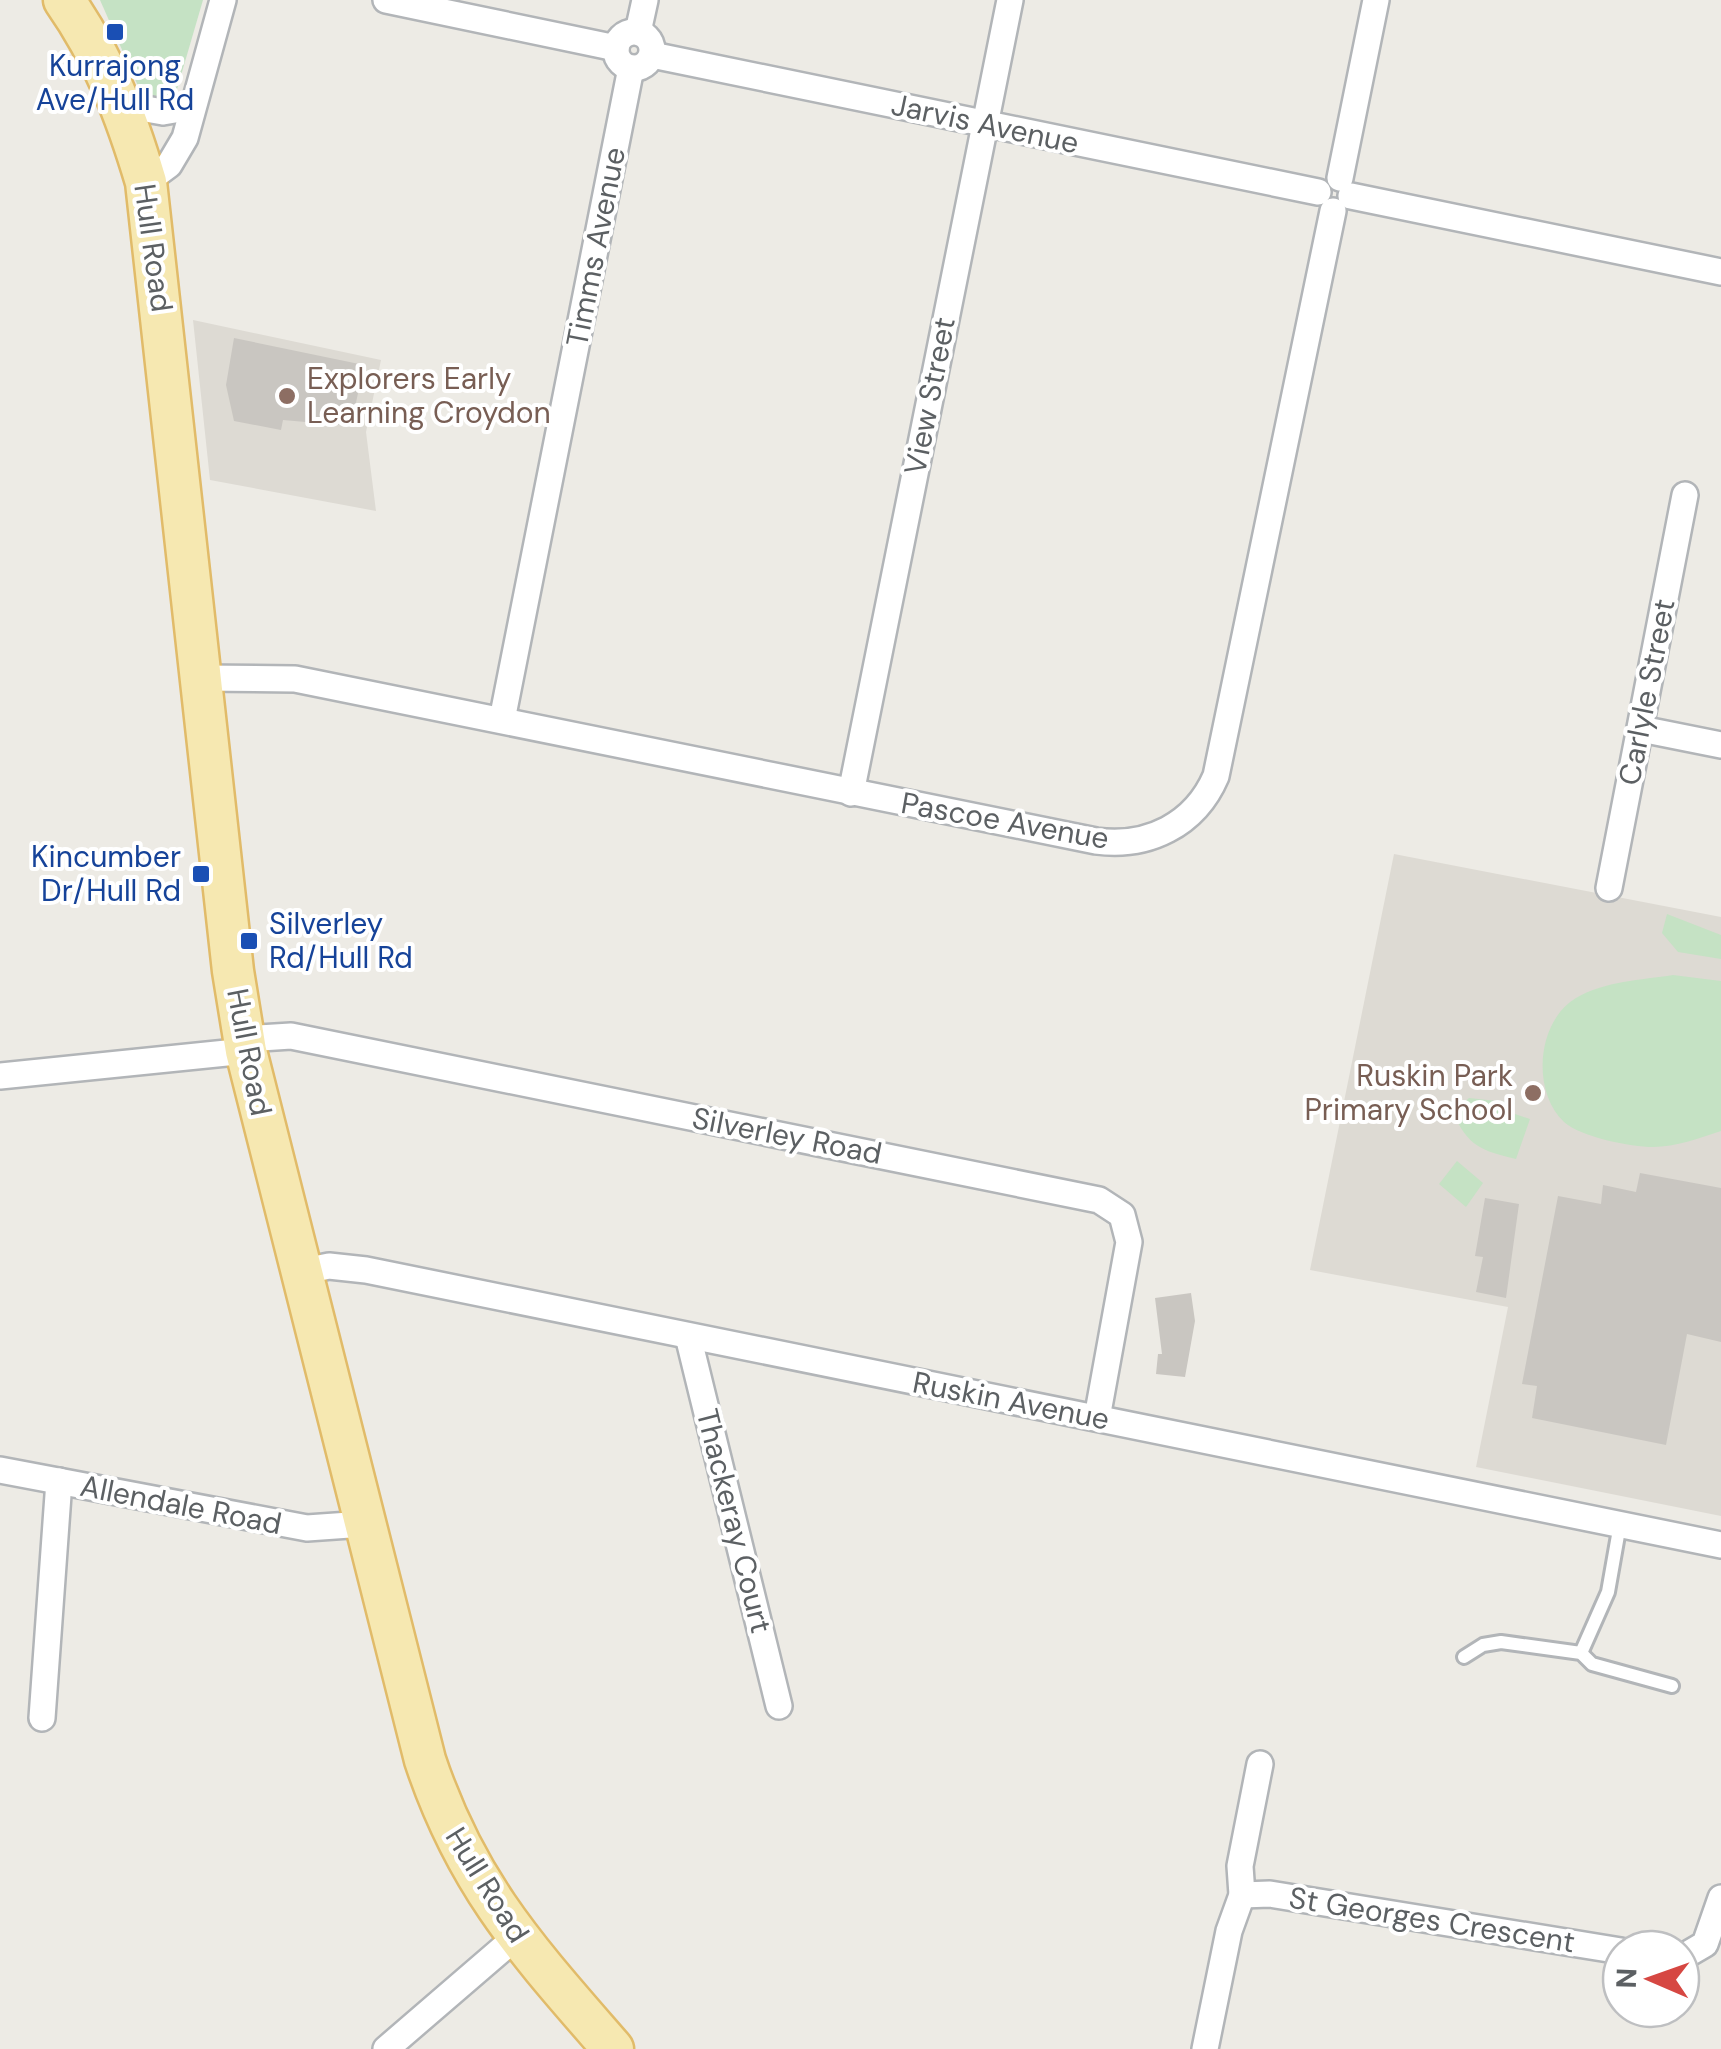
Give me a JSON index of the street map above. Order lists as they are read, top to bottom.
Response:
{
  "streets": {
    "main road": ["Hull Road"],
    "street": [
      "Jarvis Avenue",
      "Timms Avenue",
      "View Street",
      "Carlyle Street",
      "Pascoe Avenue",
      "Silverley Road",
      "Ruskin Avenue",
      "Allendale Road",
      "Thackeray Court",
      "St Georges Crescent"
    ]
  },
  "crossings": [
    ["Jarvis Avenue", "Timms Avenue"],
    ["Jarvis Avenue", "View Street"],
    ["Jarvis Avenue", "Pascoe Avenue"],
    ["Timms Avenue", "Pascoe Avenue"],
    ["Hull Road", "Pascoe Avenue"],
    ["Hull Road", "Silverley Road"],
    ["Hull Road", "Ruskin Avenue"],
    ["Hull Road", "Allendale Road"],
    ["View Street", "Pascoe Avenue"],
    ["Silverley Road", "Ruskin Avenue"],
    ["Ruskin Avenue", "Thackeray Court"]
  ],
  "places": {
    "transit": ["Kurrajong Ave/Hull Rd", "Kincumber Dr/Hull Rd", "Silverley Rd/Hull Rd"],
    "other": ["Explorers Early Learning Croydon", "Ruskin Park Primary School"]
  },
  "north": "left"
}
